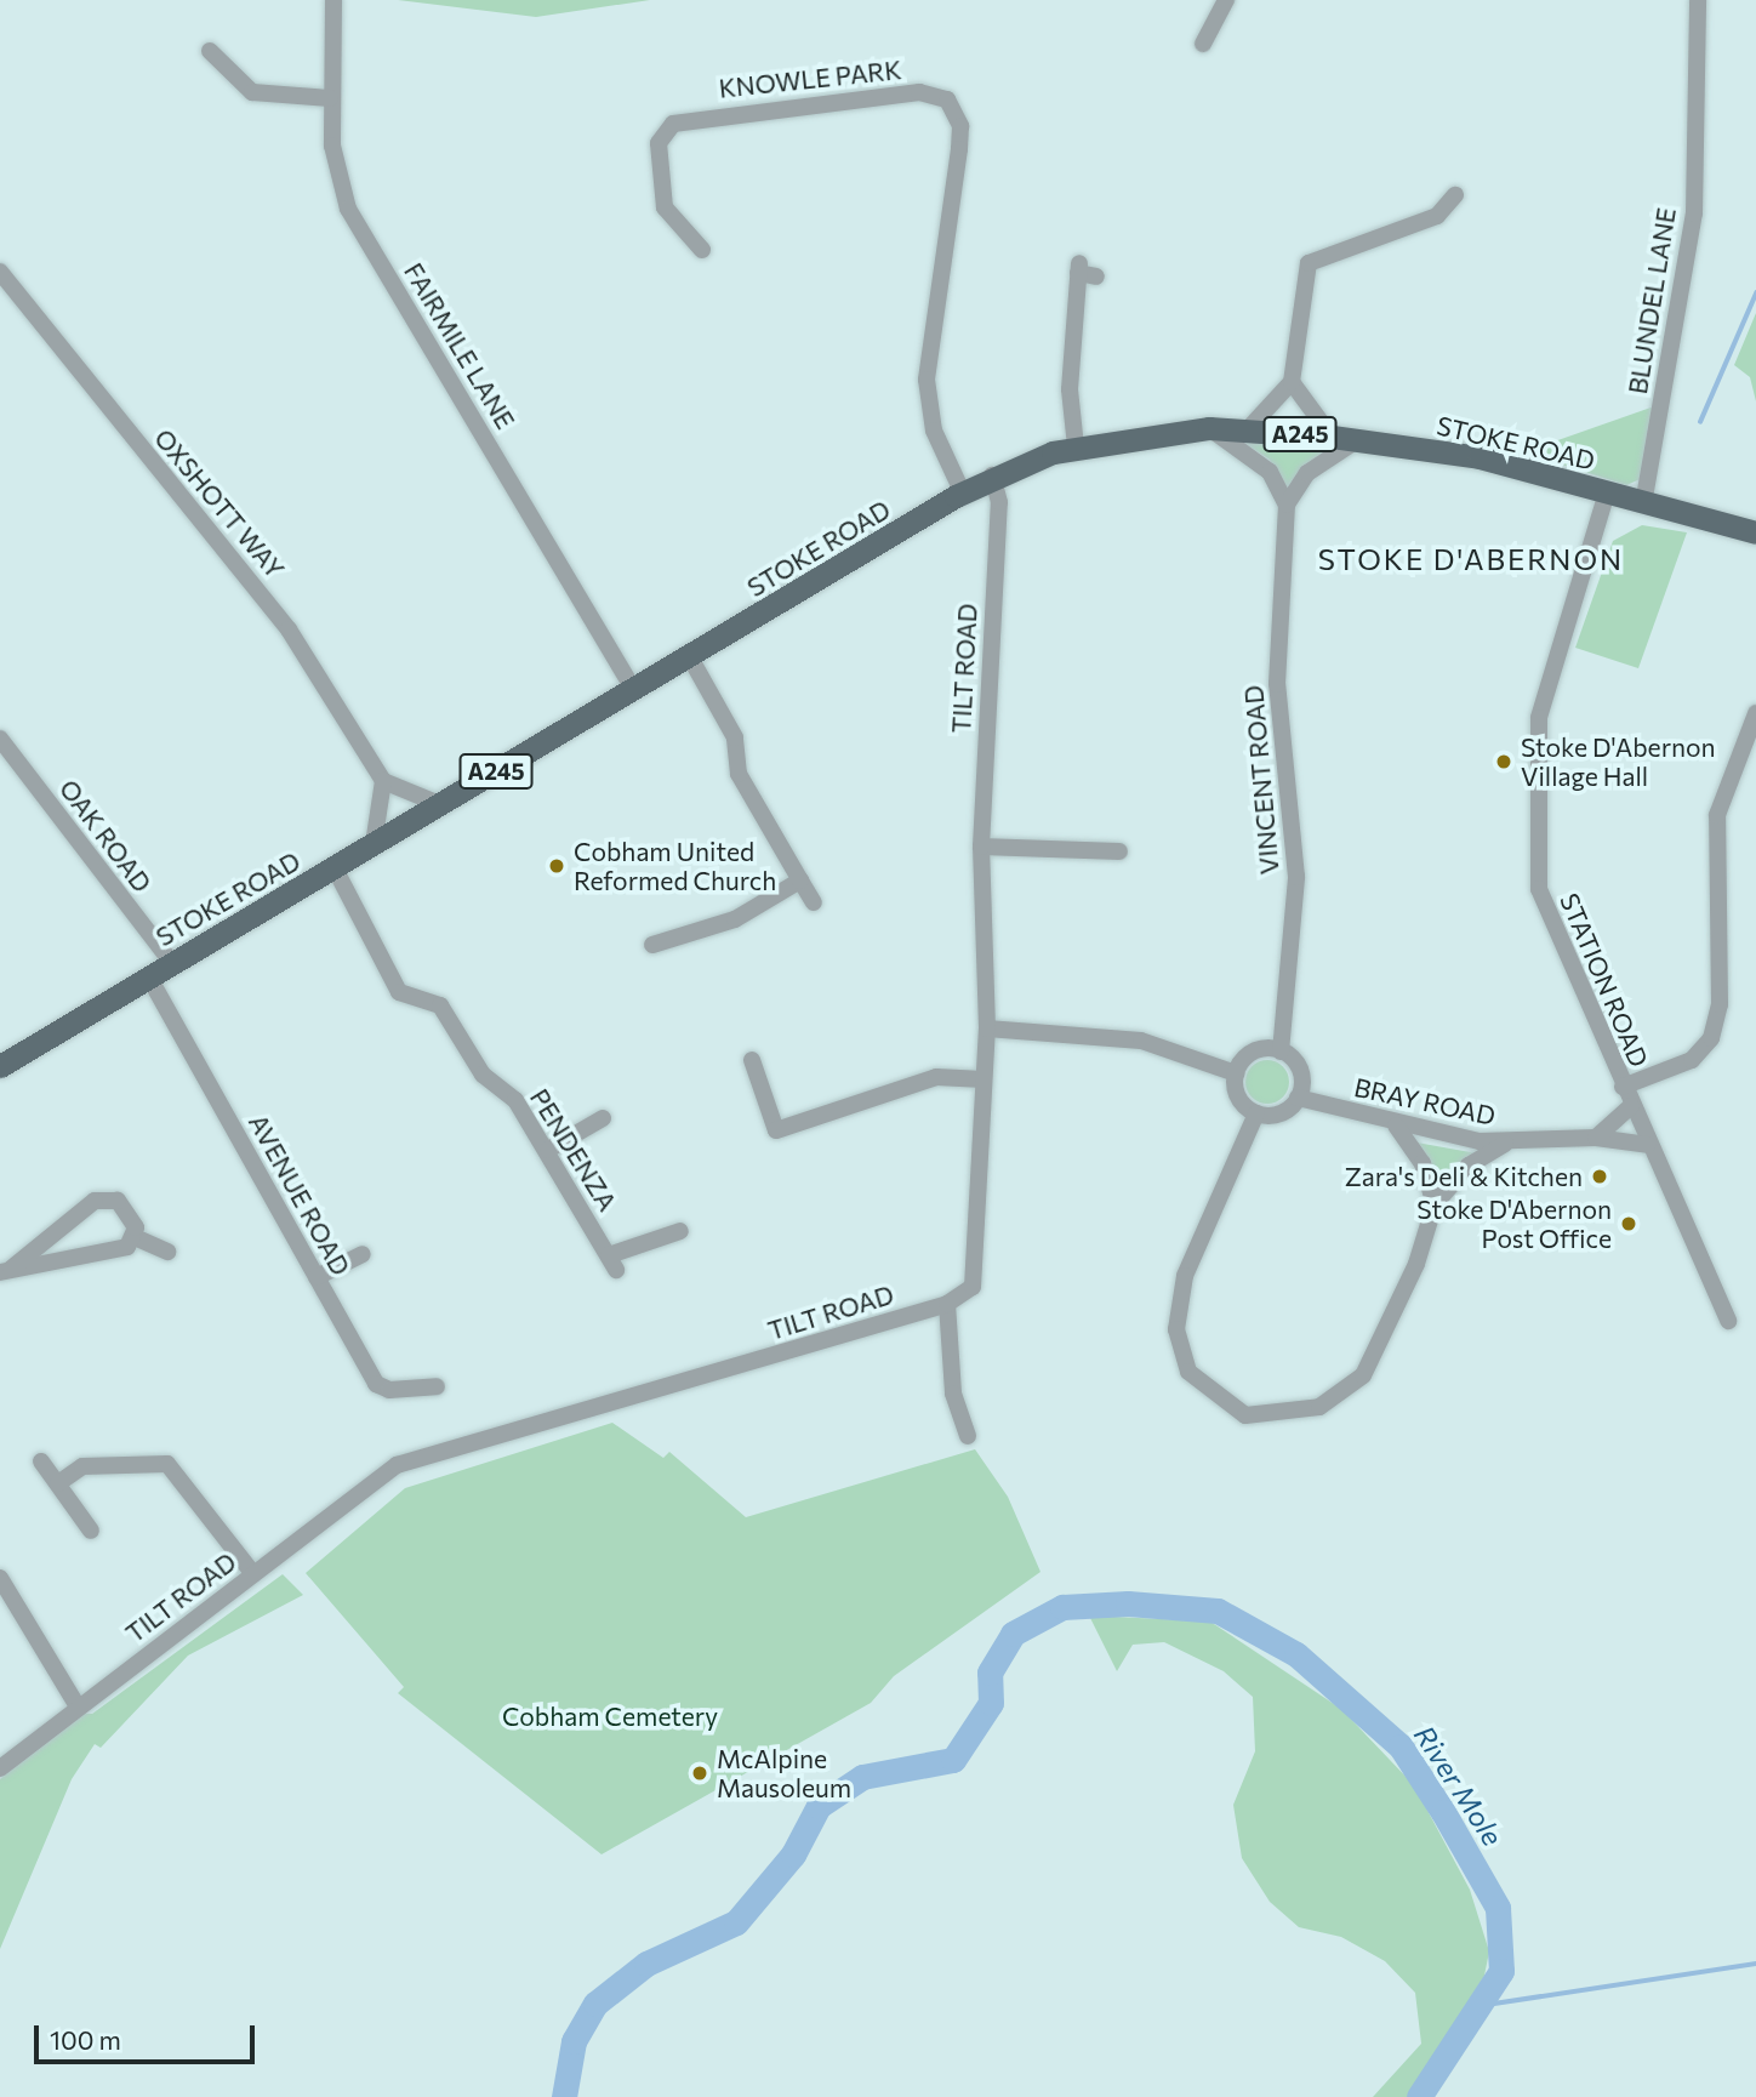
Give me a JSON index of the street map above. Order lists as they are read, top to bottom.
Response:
{
  "streets": {
    "main road": ["A245", "STOKE ROAD"],
    "street": [
      "KNOWLE PARK",
      "BLUNDEL LANE",
      "FAIRMILE LANE",
      "OXSHOTT WAY",
      "TILT ROAD",
      "VINCENT ROAD",
      "OAK ROAD",
      "STATION ROAD",
      "BRAY ROAD",
      "PENDENZA",
      "AVENUE ROAD"
    ]
  },
  "crossings": [
    ["KNOWLE PARK", "STOKE ROAD"],
    ["BLUNDEL LANE", "STOKE ROAD"],
    ["FAIRMILE LANE", "STOKE ROAD"],
    ["STOKE ROAD", "TILT ROAD"],
    ["STOKE ROAD", "OAK ROAD"],
    ["STOKE ROAD", "STATION ROAD"],
    ["STOKE ROAD", "PENDENZA"],
    ["STOKE ROAD", "AVENUE ROAD"],
    ["VINCENT ROAD", "BRAY ROAD"],
    ["STATION ROAD", "BRAY ROAD"]
  ],
  "districts": ["STOKE D'ABERNON"],
  "water": ["River Mole"],
  "parks": ["Cobham Cemetery"],
  "places": [
    "Stoke D'Abernon Village Hall",
    "Cobham United Reformed Church",
    "Zara's Deli & Kitchen",
    "Stoke D'Abernon Post Office",
    "McAlpine Mausoleum"
  ],
  "scale_bar": "100 m"
}
